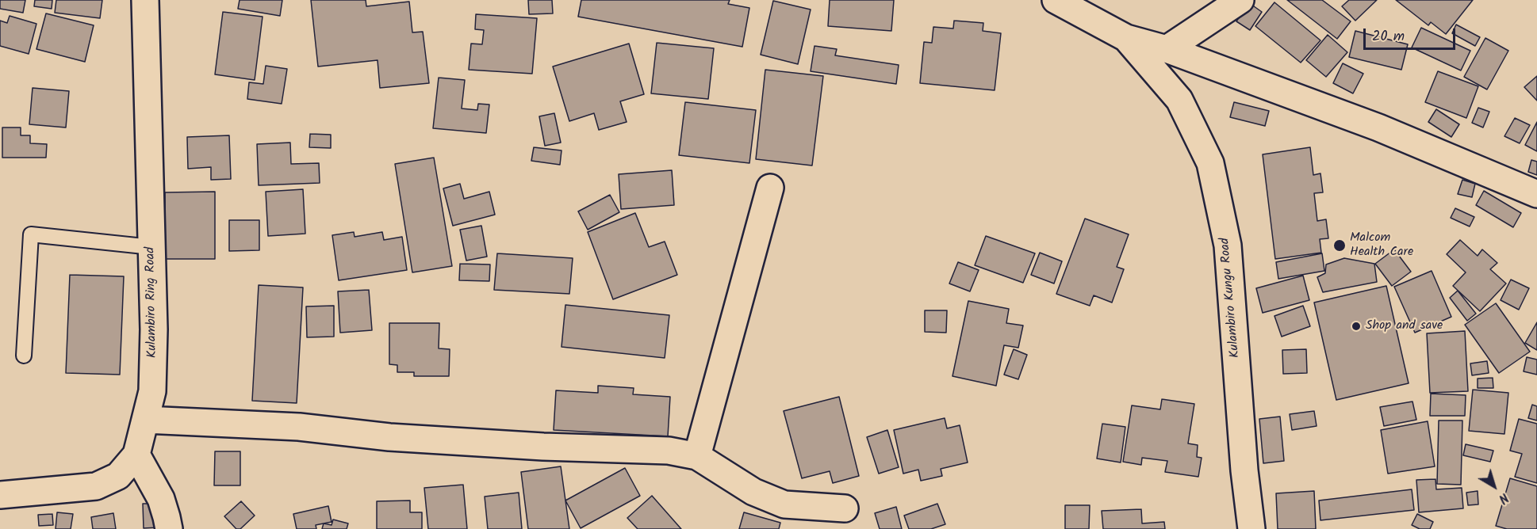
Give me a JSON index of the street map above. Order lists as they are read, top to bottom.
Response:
{
  "streets": {
    "street": ["Kulambiro Kungu Road", "Kulambiro Ring Road"]
  },
  "places": ["Malcom Health Care", "Shop and save"],
  "scale_bar": "20 m",
  "north": "bottom right"
}
